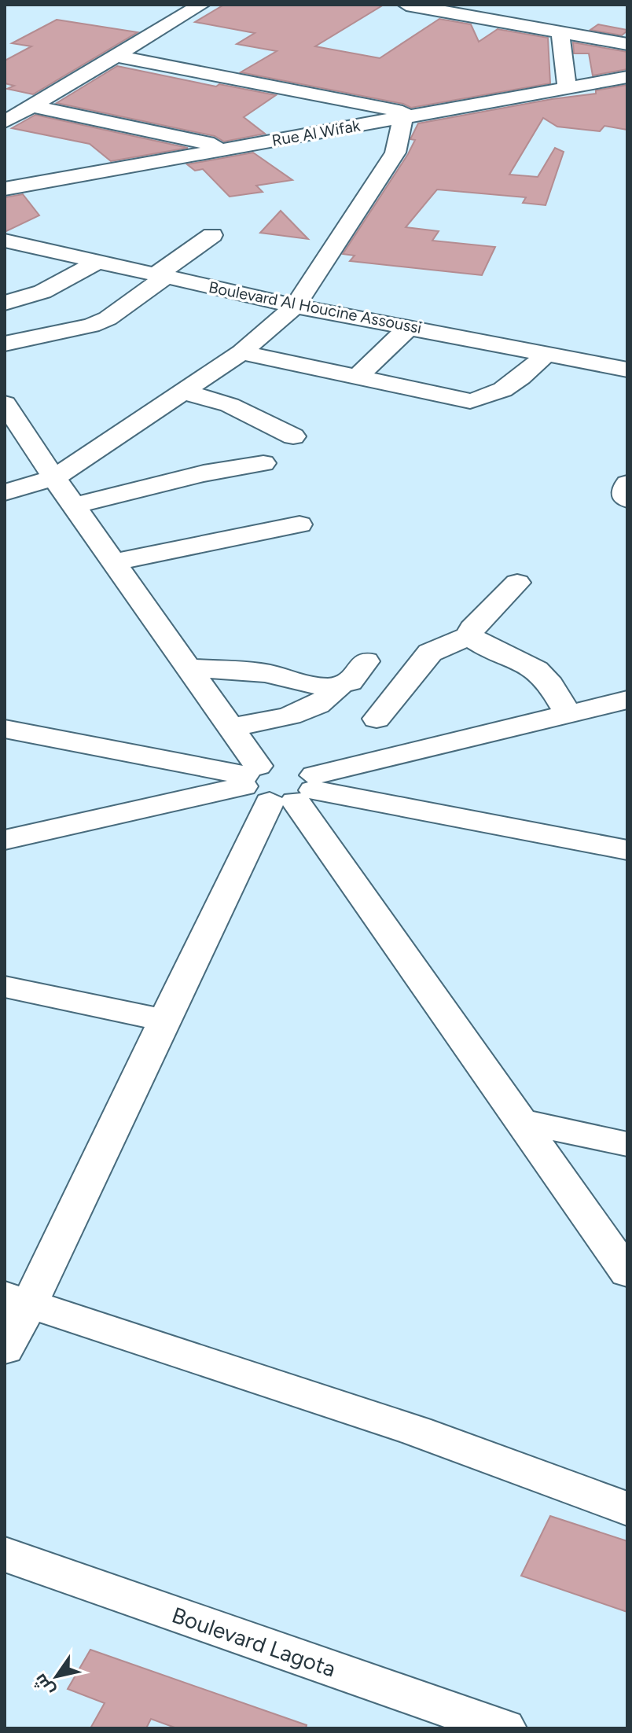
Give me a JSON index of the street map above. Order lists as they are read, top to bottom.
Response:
{
  "streets": {
    "street": ["Rue Al Wifak", "Boulevard Al Houcine Assoussi", "Boulevard Lagota"]
  },
  "north": "bottom left"
}
